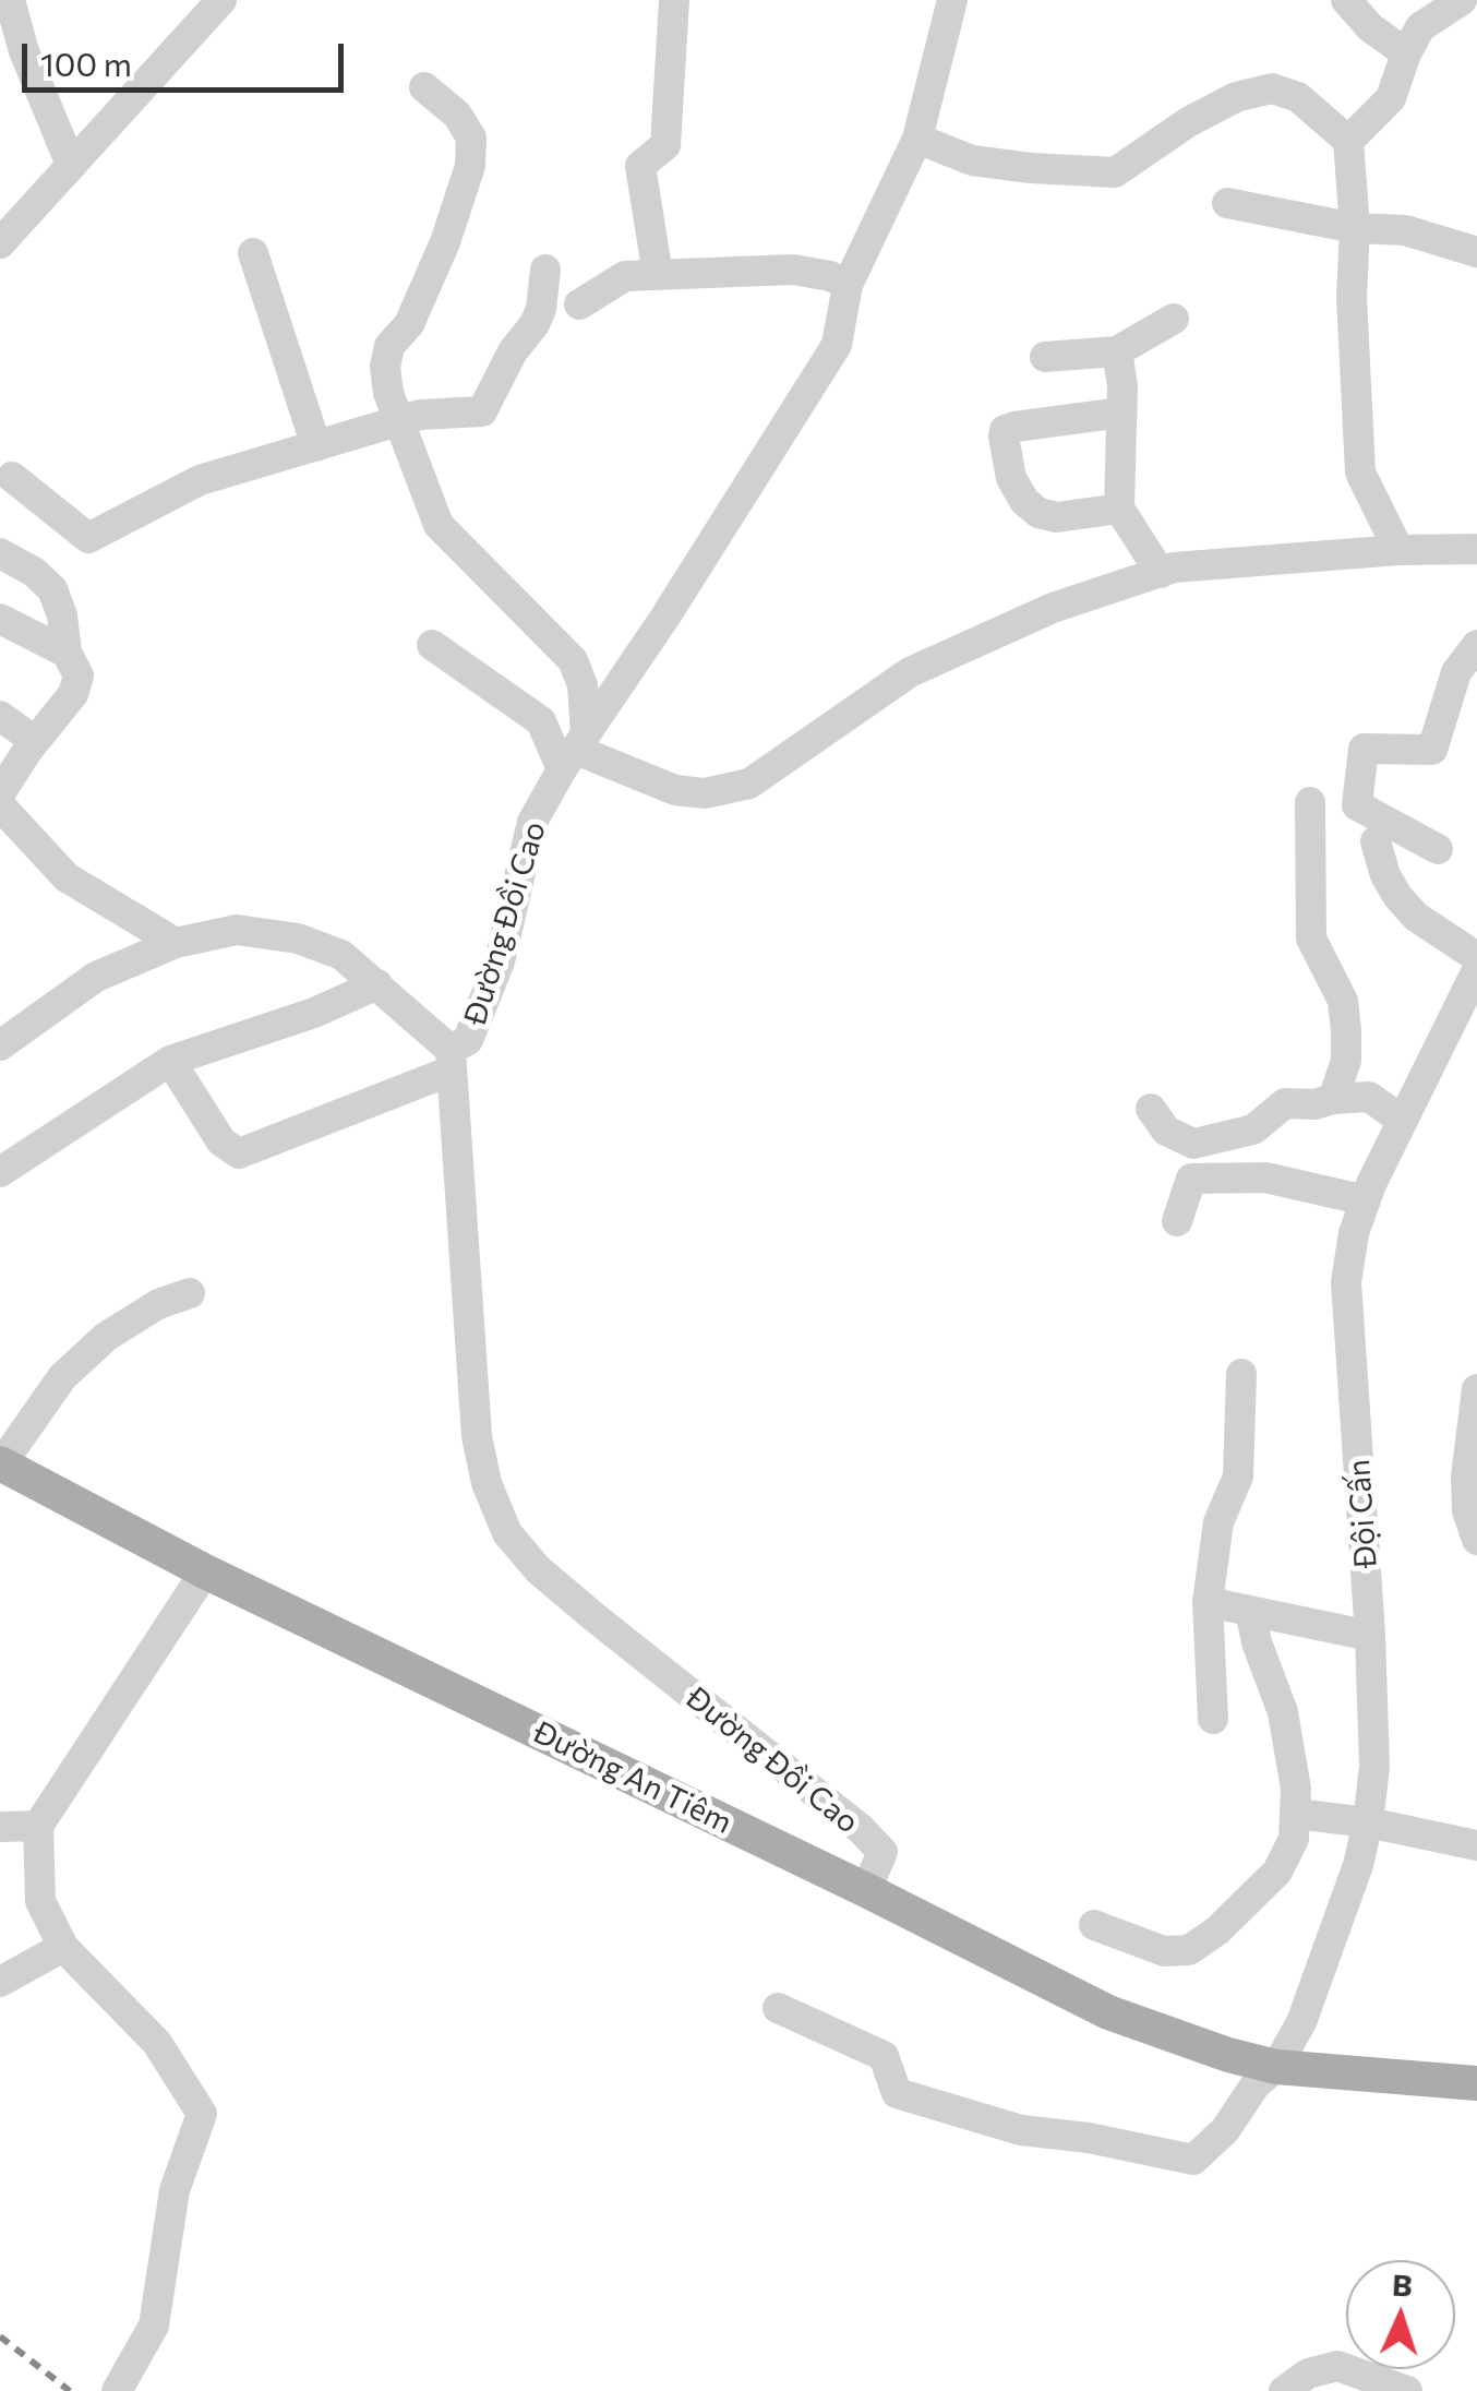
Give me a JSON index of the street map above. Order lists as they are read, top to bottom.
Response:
{
  "streets": {
    "main road": ["Đường An Tiêm"],
    "street": ["Đường Đồi Cao", "Đội Cấn"]
  },
  "crossings": [
    ["Đường Đồi Cao", "Đường An Tiêm"],
    ["Đội Cấn", "Đường An Tiêm"]
  ],
  "scale_bar": "100 m",
  "north": "top"
}
